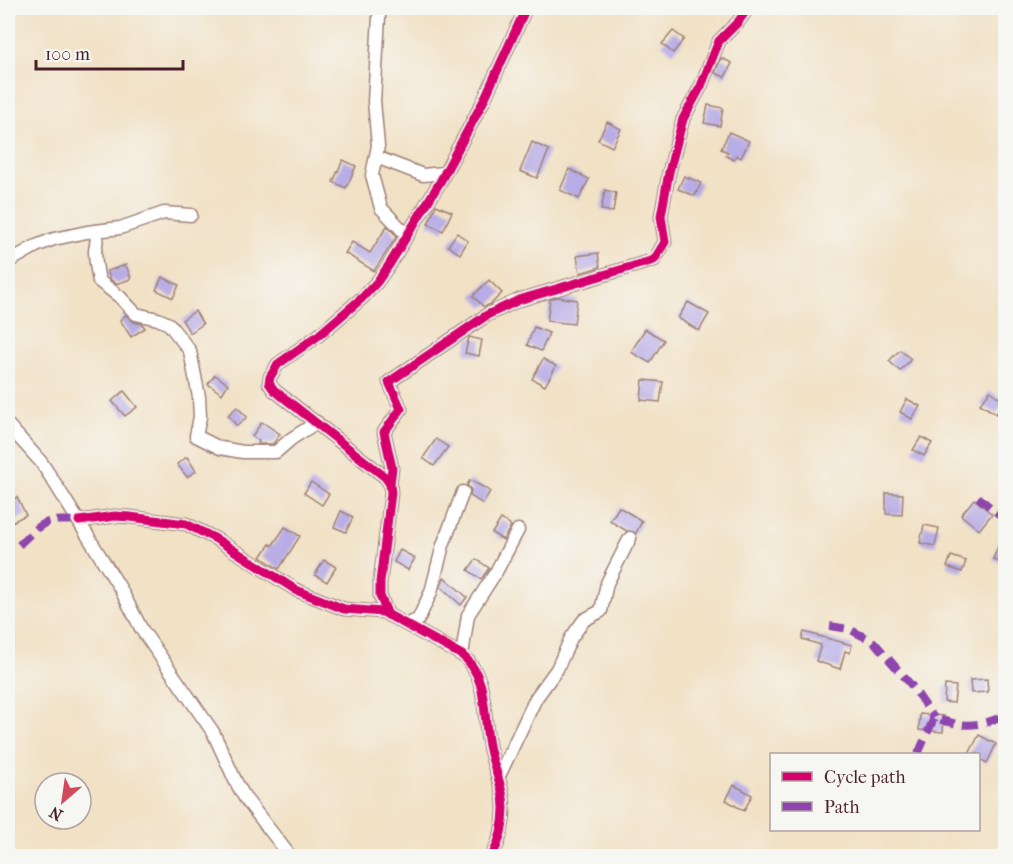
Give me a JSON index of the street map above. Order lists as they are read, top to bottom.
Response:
{
  "legend": ["Cycle path", "Path"],
  "scale_bar": "100 m",
  "north": "bottom left"
}
